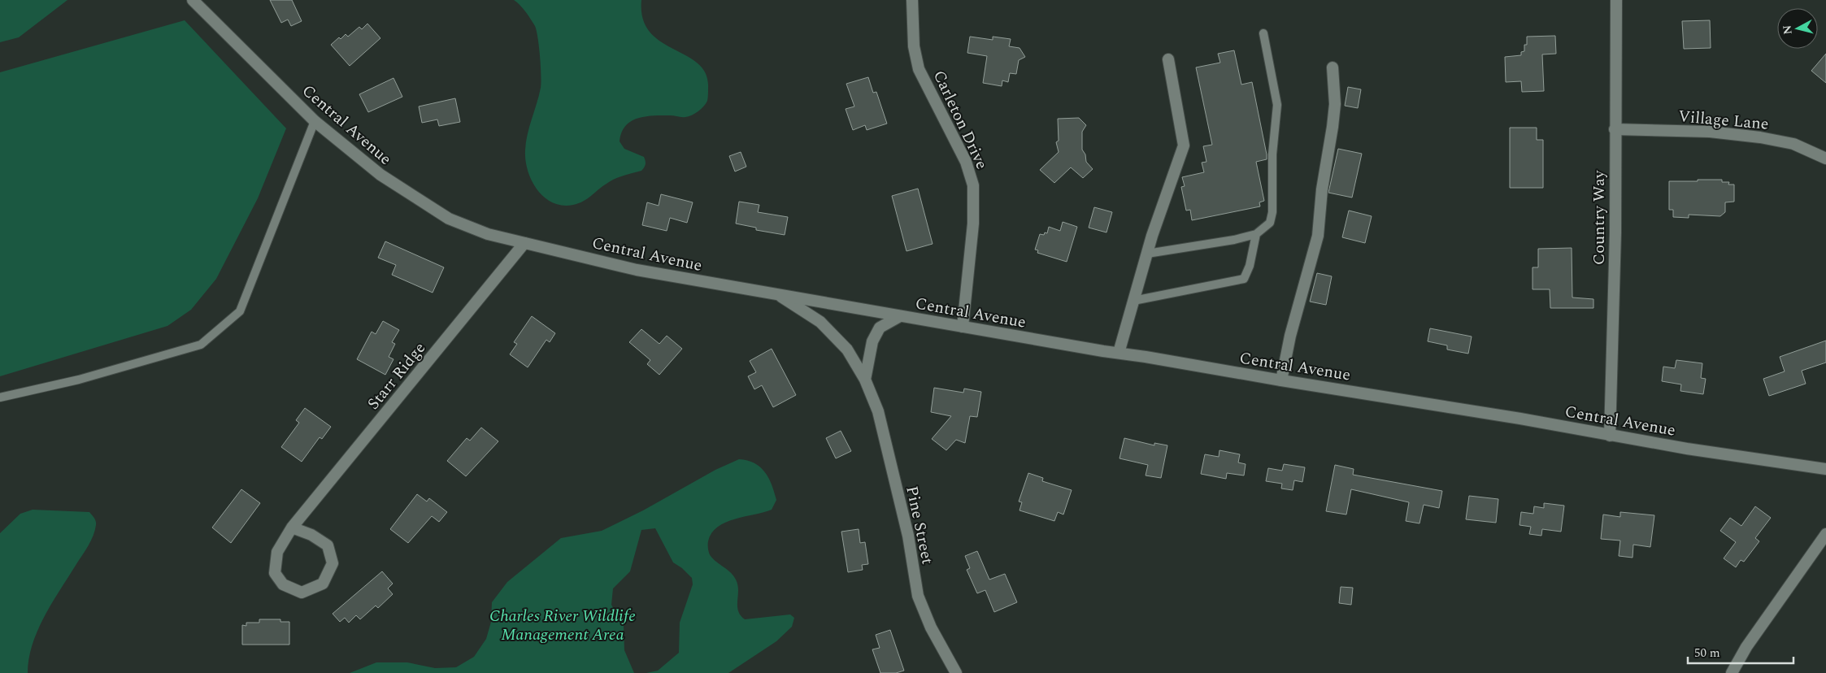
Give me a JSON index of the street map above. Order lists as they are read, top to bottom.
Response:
{
  "streets": {
    "street": [
      "Carleton Drive",
      "Village Lane",
      "Central Avenue",
      "Country Way",
      "Starr Ridge",
      "Pine Street"
    ]
  },
  "crossings": [
    ["Carleton Drive", "Central Avenue"],
    ["Village Lane", "Country Way"],
    ["Central Avenue", "Country Way"],
    ["Central Avenue", "Starr Ridge"],
    ["Central Avenue", "Pine Street"]
  ],
  "parks": ["Charles River Wildlife Management Area"],
  "scale_bar": "50 m",
  "north": "left"
}
